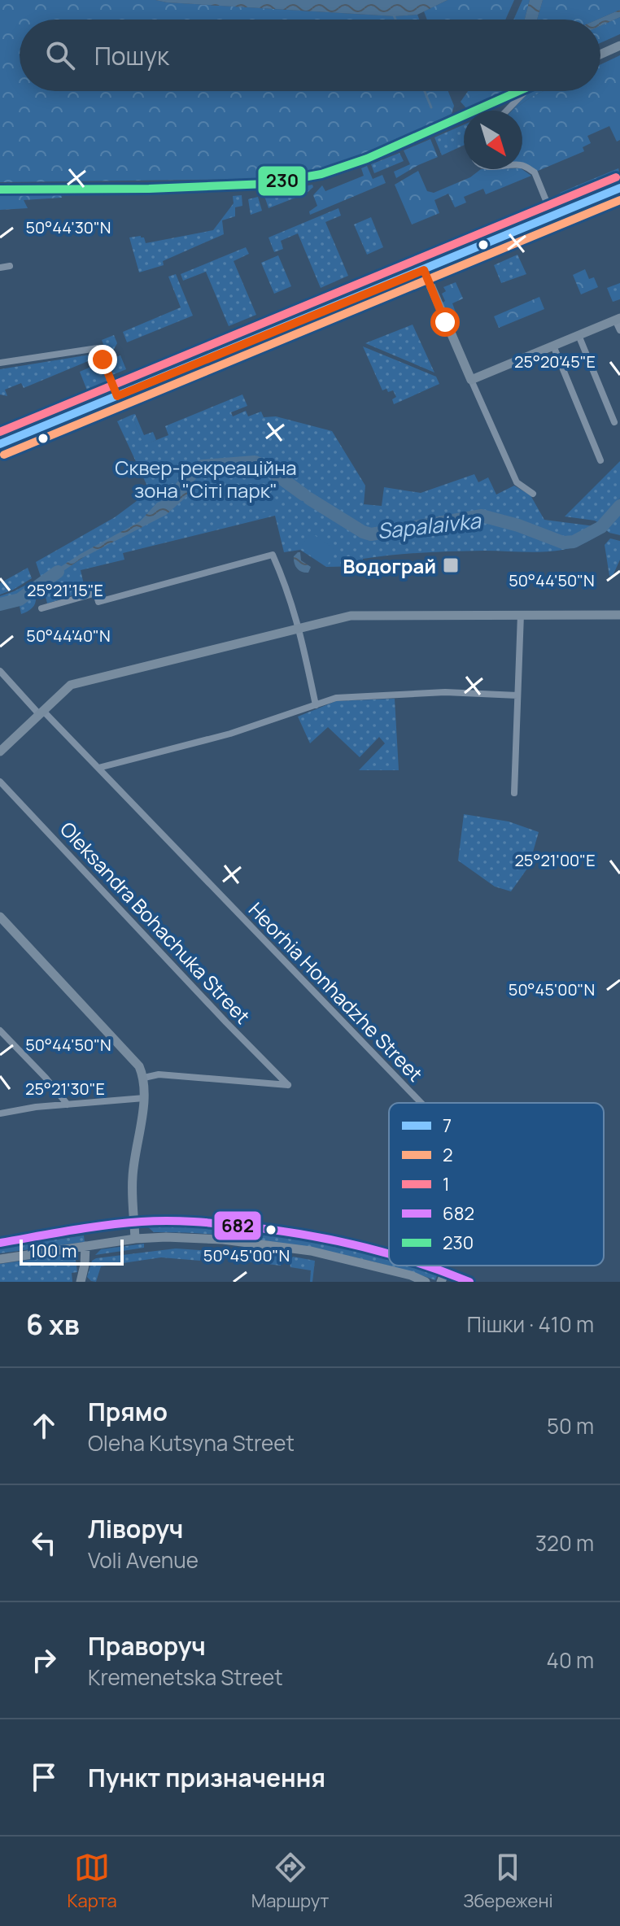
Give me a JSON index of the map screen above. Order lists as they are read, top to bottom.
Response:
{
  "streets": {
    "street": ["Oleksandra Bohachuka Street", "Heorhia Honhadzhe Street"]
  },
  "water": ["Sapalaivka"],
  "parks": ["Сквер-рекреаційна зона \"Сіті парк\""],
  "places": {
    "transit": ["Водограй"]
  },
  "lines": [
    "transit line 230",
    "transit line 1",
    "transit line 7",
    "transit line 2",
    "transit line 682"
  ],
  "legend": [
    "7",
    "2",
    "1",
    "682",
    "230"
  ],
  "scale_bar": "100 m",
  "north": "bottom right",
  "page": {
    "search": "Пошук",
    "scale": "100 m",
    "heading": ["6 хв", "Пішки · 410 m"],
    "list": [
      ["Прямо", "Oleha Kutsyna Street", "50 m"],
      ["Ліворуч", "Voli Avenue", "320 m"],
      ["Праворуч", "Kremenetska Street", "40 m"],
      "Пункт призначення"
    ],
    "nav": ["Карта", "Маршрут", "Збережені"]
  },
  "coordinates": [
    "50°44'30\"N",
    "25°20'45\"E",
    "50°44'50\"N",
    "25°21'15\"E",
    "50°44'40\"N",
    "25°21'00\"E",
    "50°45'00\"N",
    "25°21'30\"E"
  ]
}
